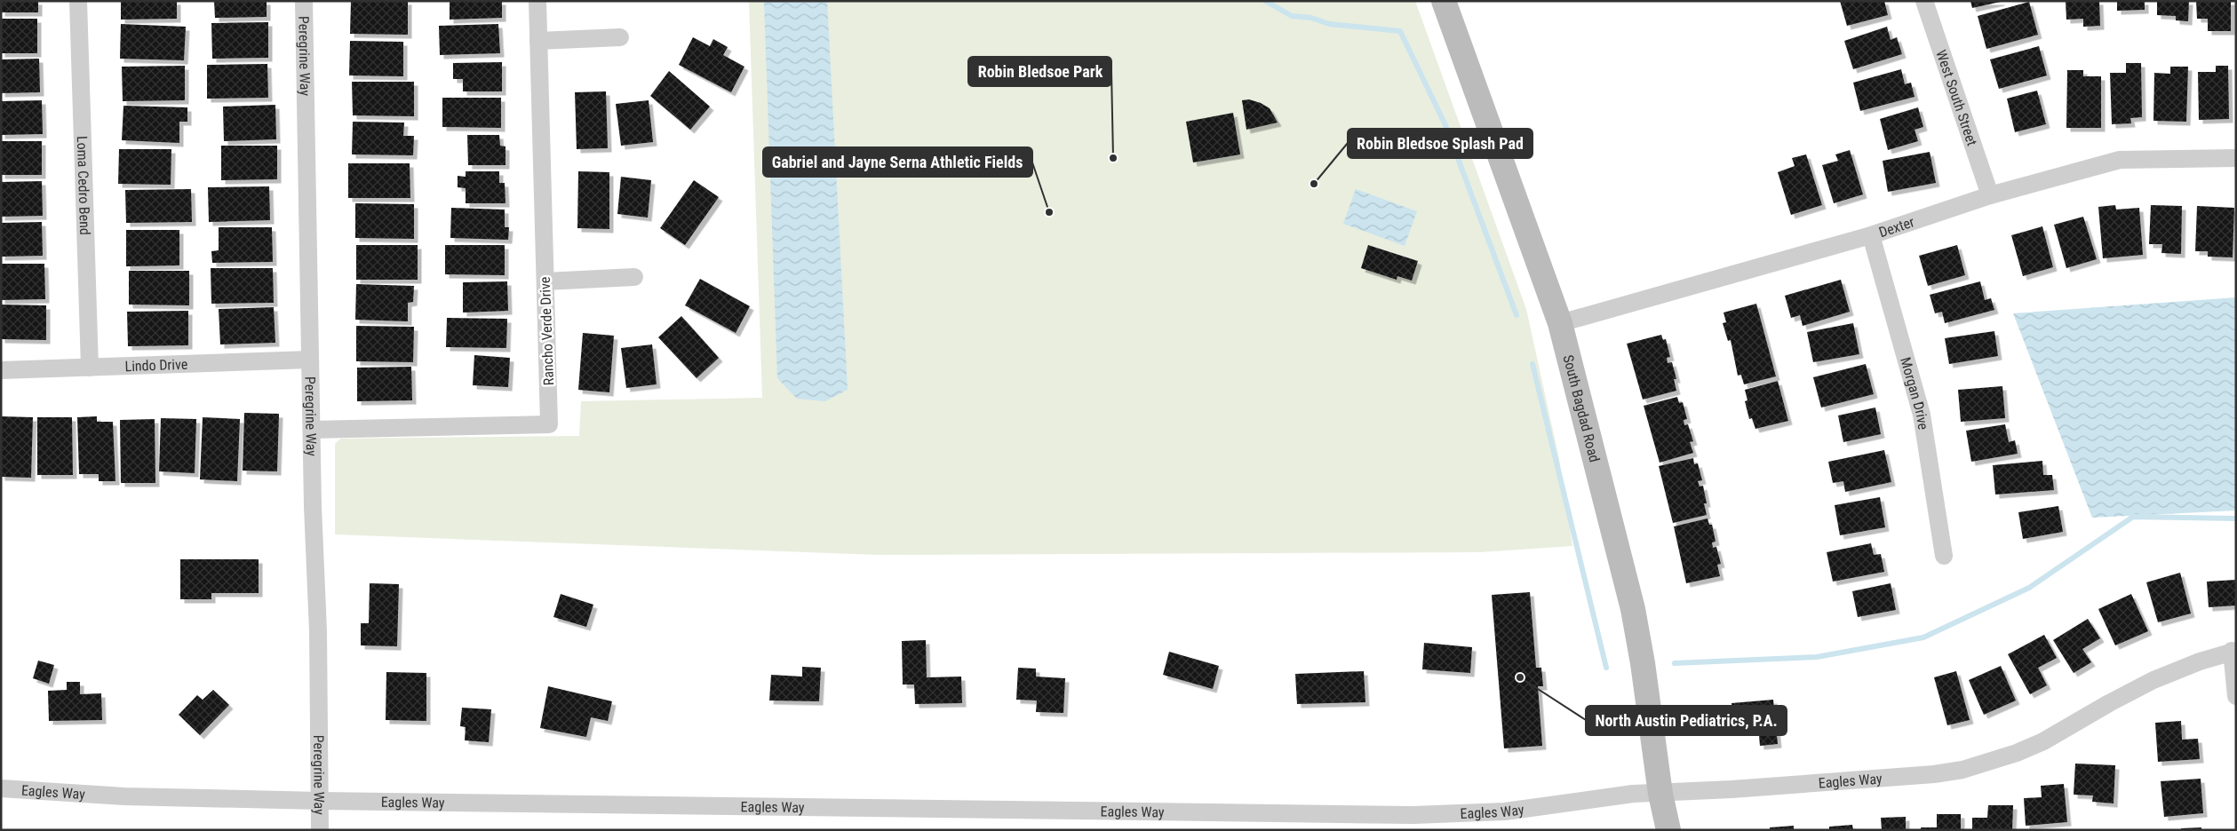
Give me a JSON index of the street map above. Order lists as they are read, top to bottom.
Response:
{
  "streets": {
    "main road": ["South Bagdad Road"],
    "street": [
      "Peregrine Way",
      "West South Street",
      "Loma Cedro Bend",
      "Dexter",
      "Rancho Verde Drive",
      "Lindo Drive",
      "Morgan Drive",
      "Eagles Way"
    ]
  },
  "crossings": [
    ["Peregrine Way", "Rancho Verde Drive"],
    ["Peregrine Way", "Lindo Drive"],
    ["Peregrine Way", "Eagles Way"],
    ["West South Street", "Dexter"],
    ["Loma Cedro Bend", "Lindo Drive"],
    ["Dexter", "Morgan Drive"],
    ["Dexter", "South Bagdad Road"],
    ["South Bagdad Road", "Eagles Way"]
  ],
  "places": [
    "Robin Bledsoe Park",
    "Robin Bledsoe Splash Pad",
    "Gabriel and Jayne Serna Athletic Fields",
    "North Austin Pediatrics, P.A."
  ]
}
